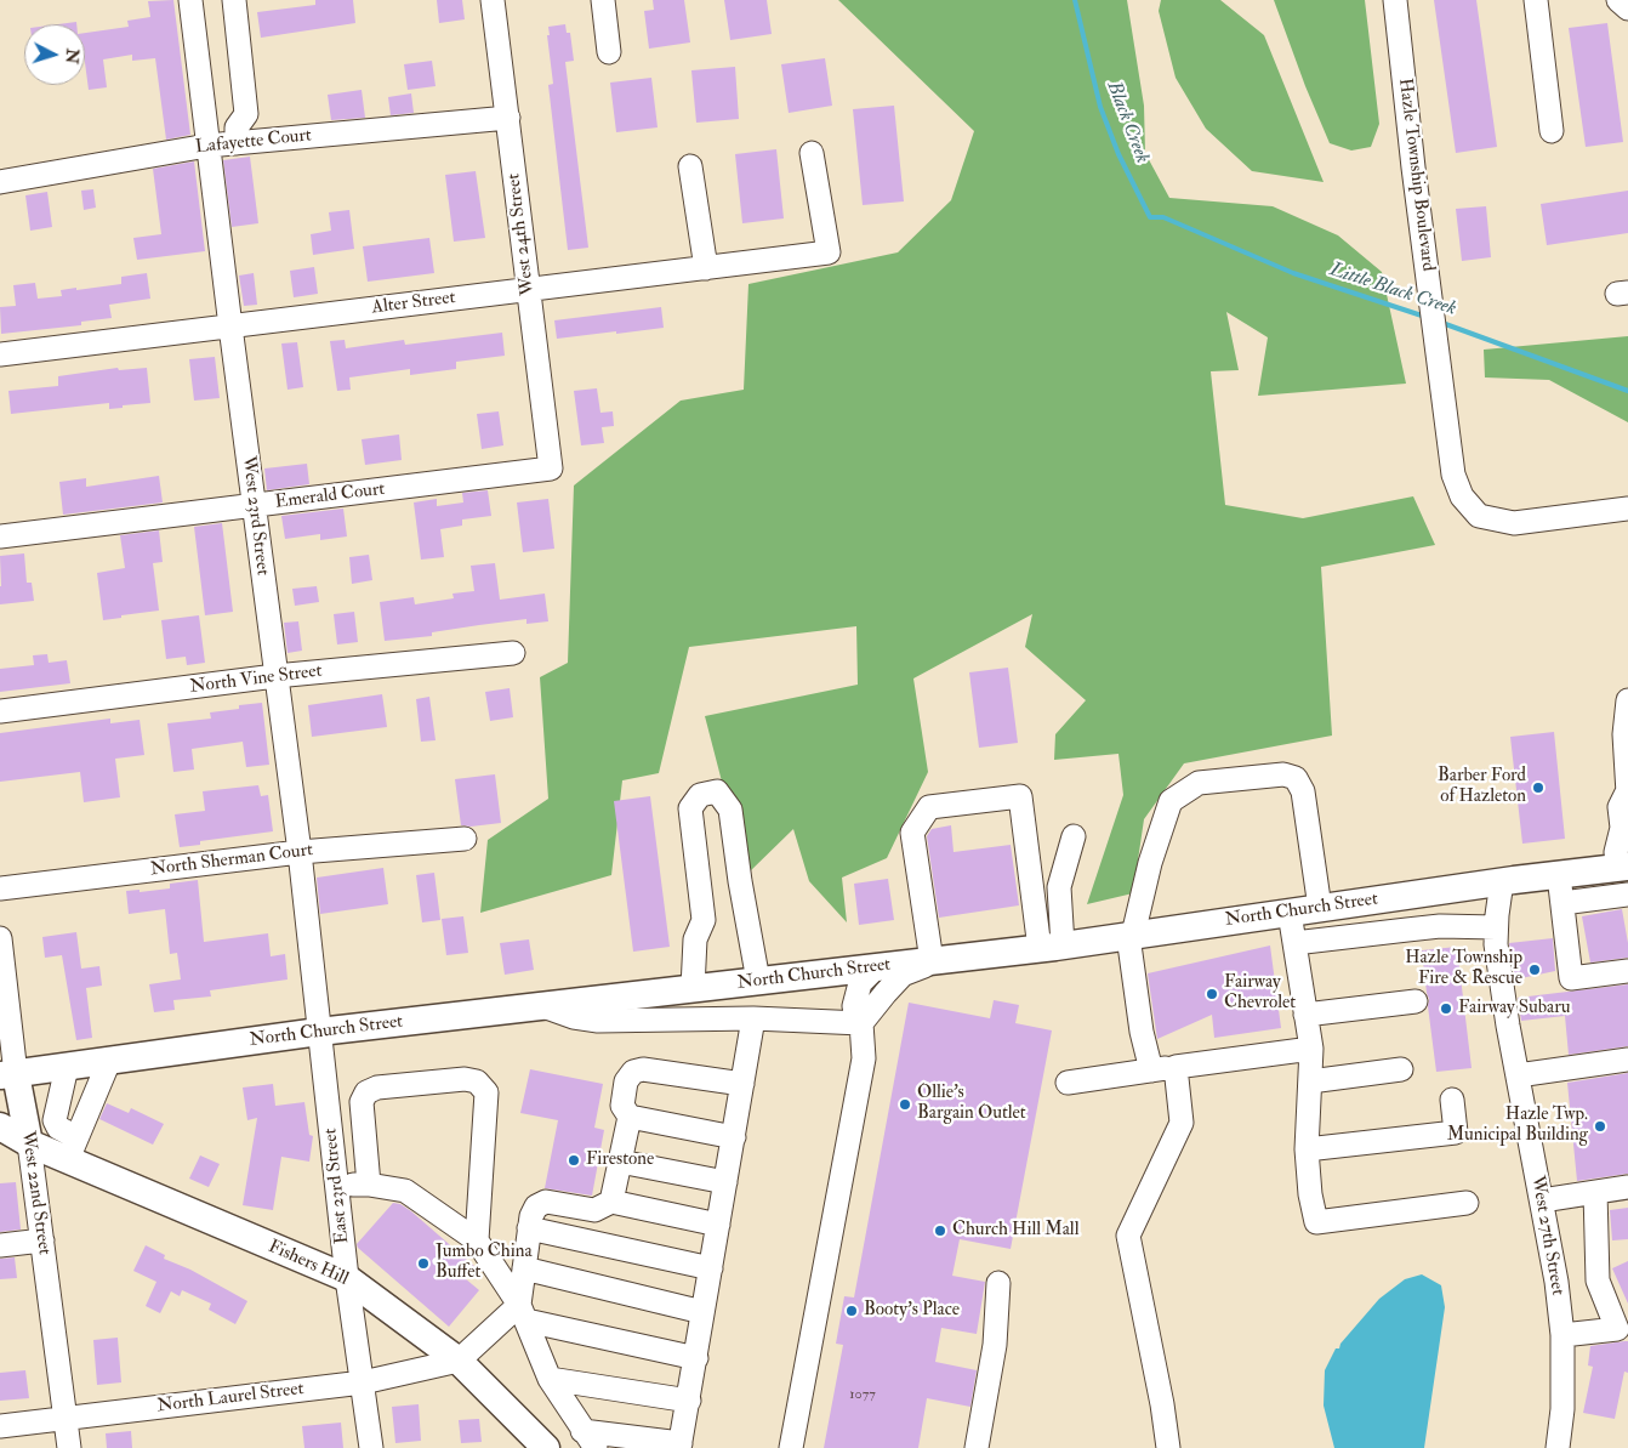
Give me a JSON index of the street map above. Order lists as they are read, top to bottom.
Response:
{
  "streets": {
    "main road": ["North Church Street", "West 22nd Street", "Fishers Hill"],
    "street": [
      "Lafayette Court",
      "Hazle Township Boulevard",
      "West 24th Street",
      "Alter Street",
      "Emerald Court",
      "West 23rd Street",
      "North Vine Street",
      "North Sherman Court",
      "East 23rd Street",
      "West 27th Street",
      "North Laurel Street"
    ]
  },
  "crossings": [
    ["Lafayette Court", "West 24th Street"],
    ["Lafayette Court", "West 23rd Street"],
    ["West 24th Street", "Alter Street"],
    ["West 24th Street", "Emerald Court"],
    ["Alter Street", "West 23rd Street"],
    ["Emerald Court", "West 23rd Street"],
    ["West 23rd Street", "North Vine Street"],
    ["West 23rd Street", "North Sherman Court"],
    ["West 23rd Street", "North Church Street"],
    ["West 23rd Street", "East 23rd Street"],
    ["North Church Street", "East 23rd Street"],
    ["North Church Street", "West 22nd Street"],
    ["North Church Street", "West 27th Street"],
    ["East 23rd Street", "Fishers Hill"],
    ["East 23rd Street", "North Laurel Street"],
    ["West 22nd Street", "Fishers Hill"],
    ["West 22nd Street", "North Laurel Street"],
    ["Fishers Hill", "North Laurel Street"]
  ],
  "water": ["Black Creek", "Little Black Creek"],
  "places": [
    "Barber Ford of Hazleton",
    "Hazle Township Fire & Rescue",
    "Fairway Chevrolet",
    "Fairway Subaru",
    "Ollie's Bargain Outlet",
    "Hazle Twp. Municipal Building",
    "Firestone",
    "Church Hill Mall",
    "Jumbo China Buffet",
    "Booty's Place"
  ],
  "house_numbers": ["1077"],
  "north": "right"
}
